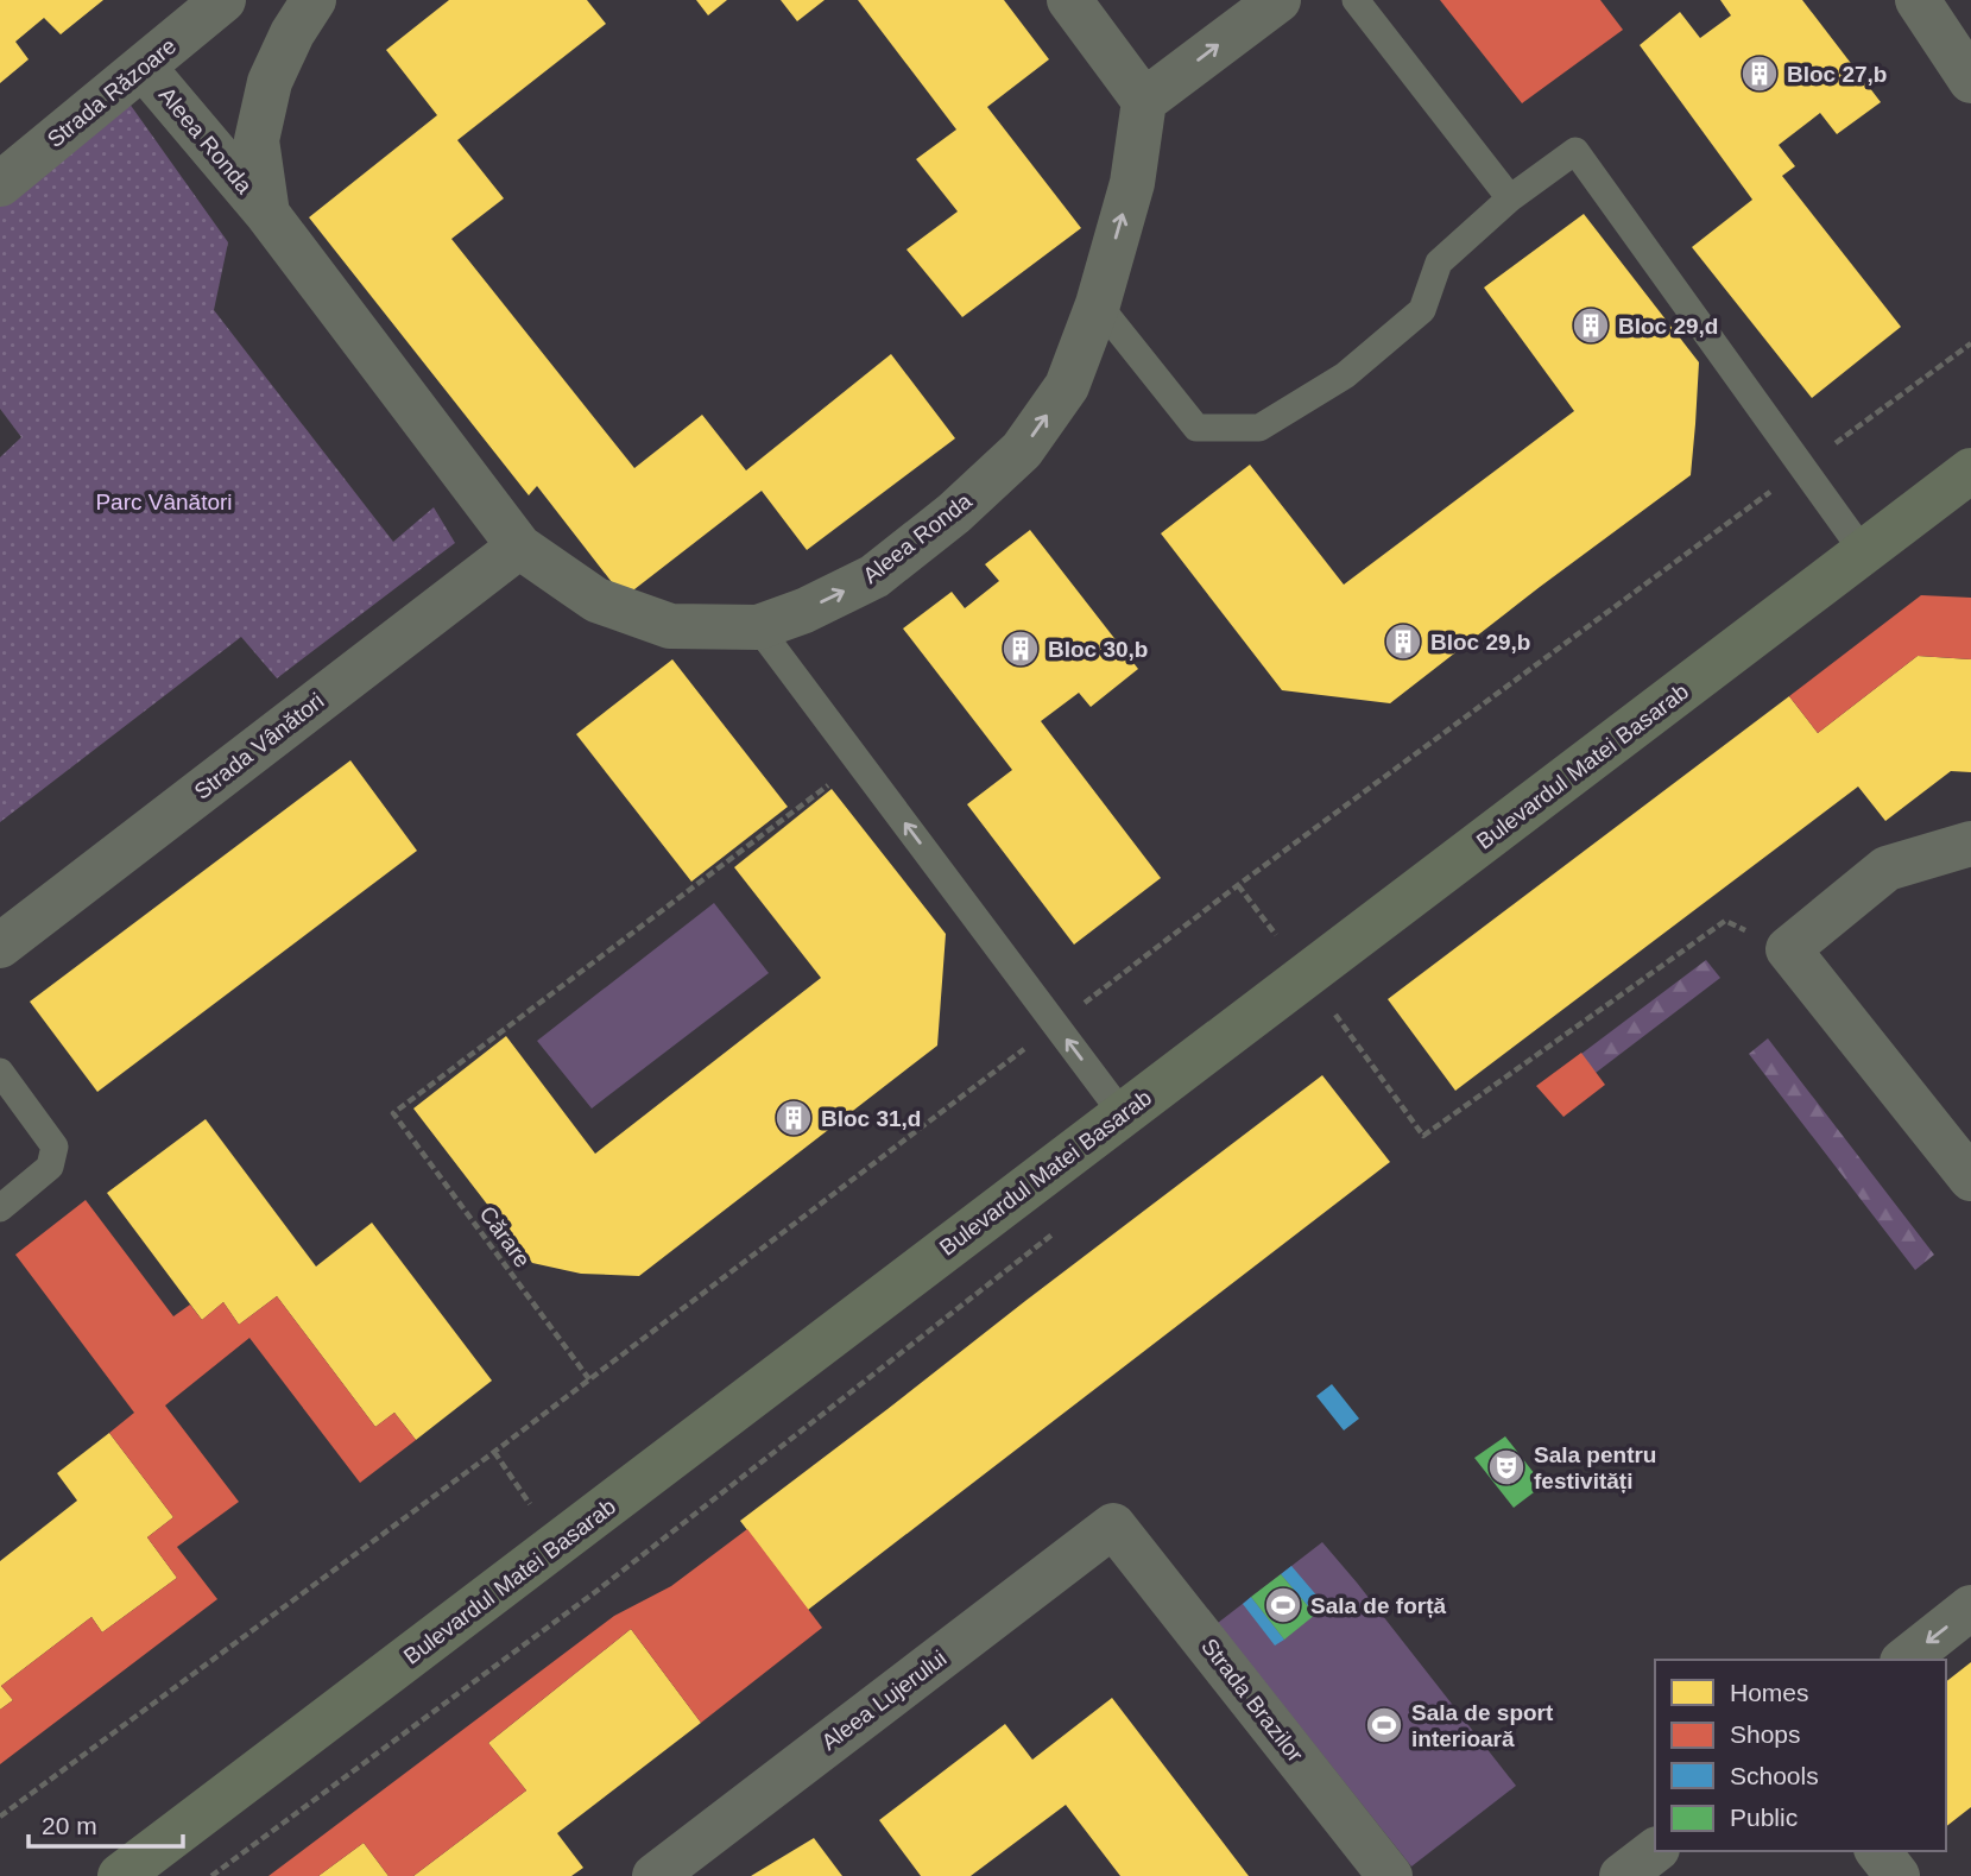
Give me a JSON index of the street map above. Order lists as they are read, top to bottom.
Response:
{
  "streets": {
    "main road": ["Bulevardul Matei Basarab"],
    "street": [
      "Strada Răzoare",
      "Aleea Ronda",
      "Strada Vânători",
      "Aleea Lujerului",
      "Strada Brazilor"
    ],
    "path": ["Cărare"]
  },
  "crossings": [
    ["Strada Răzoare", "Aleea Ronda"],
    ["Aleea Ronda", "Strada Vânători"],
    ["Aleea Lujerului", "Strada Brazilor"]
  ],
  "one_way": ["Aleea Ronda"],
  "parks": ["Parc Vânători"],
  "places": {
    "building": [
      "Bloc 27,b",
      "Bloc 29,d",
      "Bloc 29,b",
      "Bloc 30,b",
      "Bloc 31,d"
    ],
    "theatre": ["Sala pentru festivități"],
    "sports": ["Sala de forță", "Sala de sport interioară"]
  },
  "legend": [
    "Homes",
    "Shops",
    "Schools",
    "Public"
  ],
  "scale_bar": "20 m"
}
